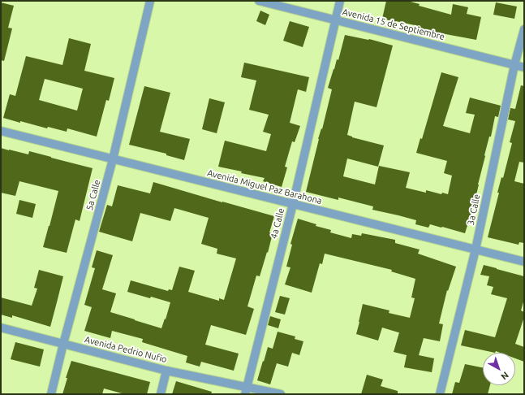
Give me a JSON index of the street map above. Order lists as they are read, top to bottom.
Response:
{
  "streets": {
    "street": [
      "Avenida 15 de Septiembre",
      "Avenida Miguel Paz Barahona",
      "5a Calle",
      "3a Calle",
      "4a Calle",
      "Avenida Pedrio Nufio"
    ]
  },
  "crossings": [
    ["Avenida 15 de Septiembre", "3a Calle"],
    ["Avenida 15 de Septiembre", "4a Calle"],
    ["Avenida Miguel Paz Barahona", "5a Calle"],
    ["Avenida Miguel Paz Barahona", "3a Calle"],
    ["Avenida Miguel Paz Barahona", "4a Calle"],
    ["5a Calle", "Avenida Pedrio Nufio"],
    ["4a Calle", "Avenida Pedrio Nufio"]
  ],
  "north": "bottom right"
}
